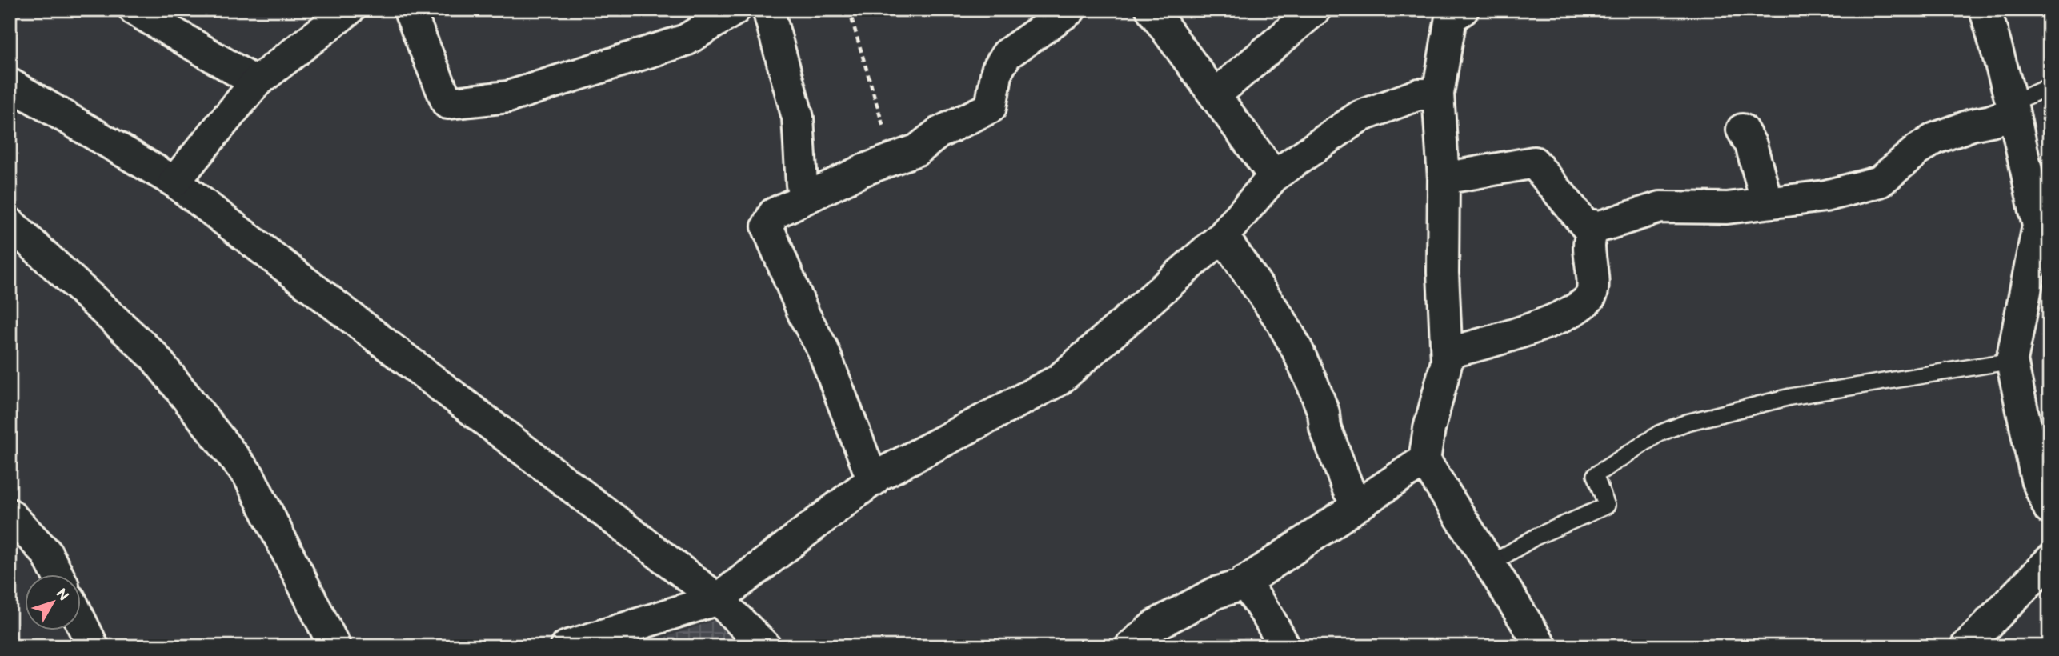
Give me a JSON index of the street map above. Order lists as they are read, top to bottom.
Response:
{
  "north": "top right"
}
